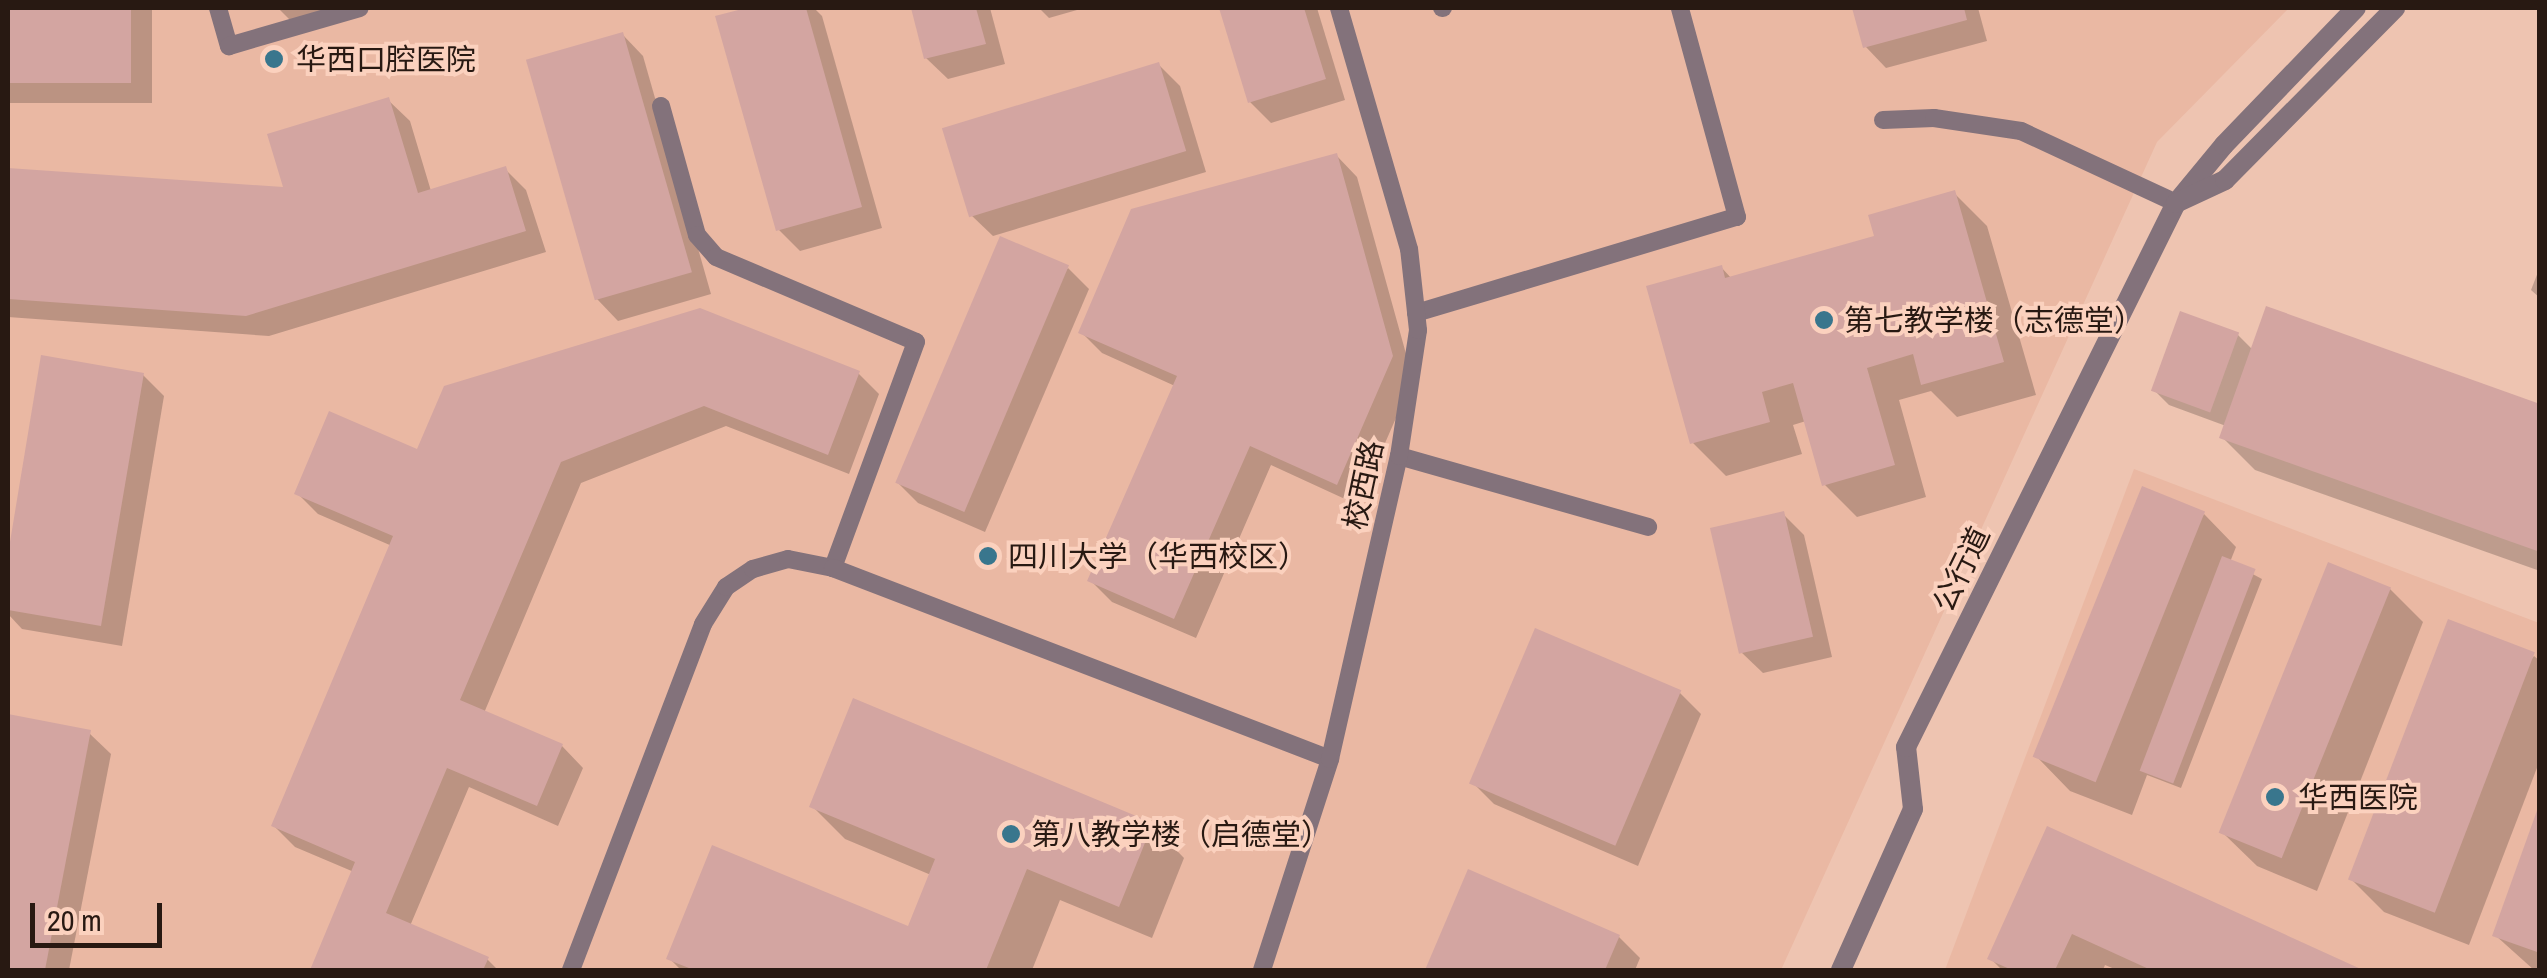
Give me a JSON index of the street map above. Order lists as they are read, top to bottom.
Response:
{
  "streets": {
    "street": ["公行道"],
    "lane": ["校西路"]
  },
  "places": [
    "华西口腔医院",
    "第七教学楼（志德堂）",
    "四川大学（华西校区）",
    "华西医院",
    "第八教学楼（启德堂）"
  ],
  "scale_bar": "20 m"
}
